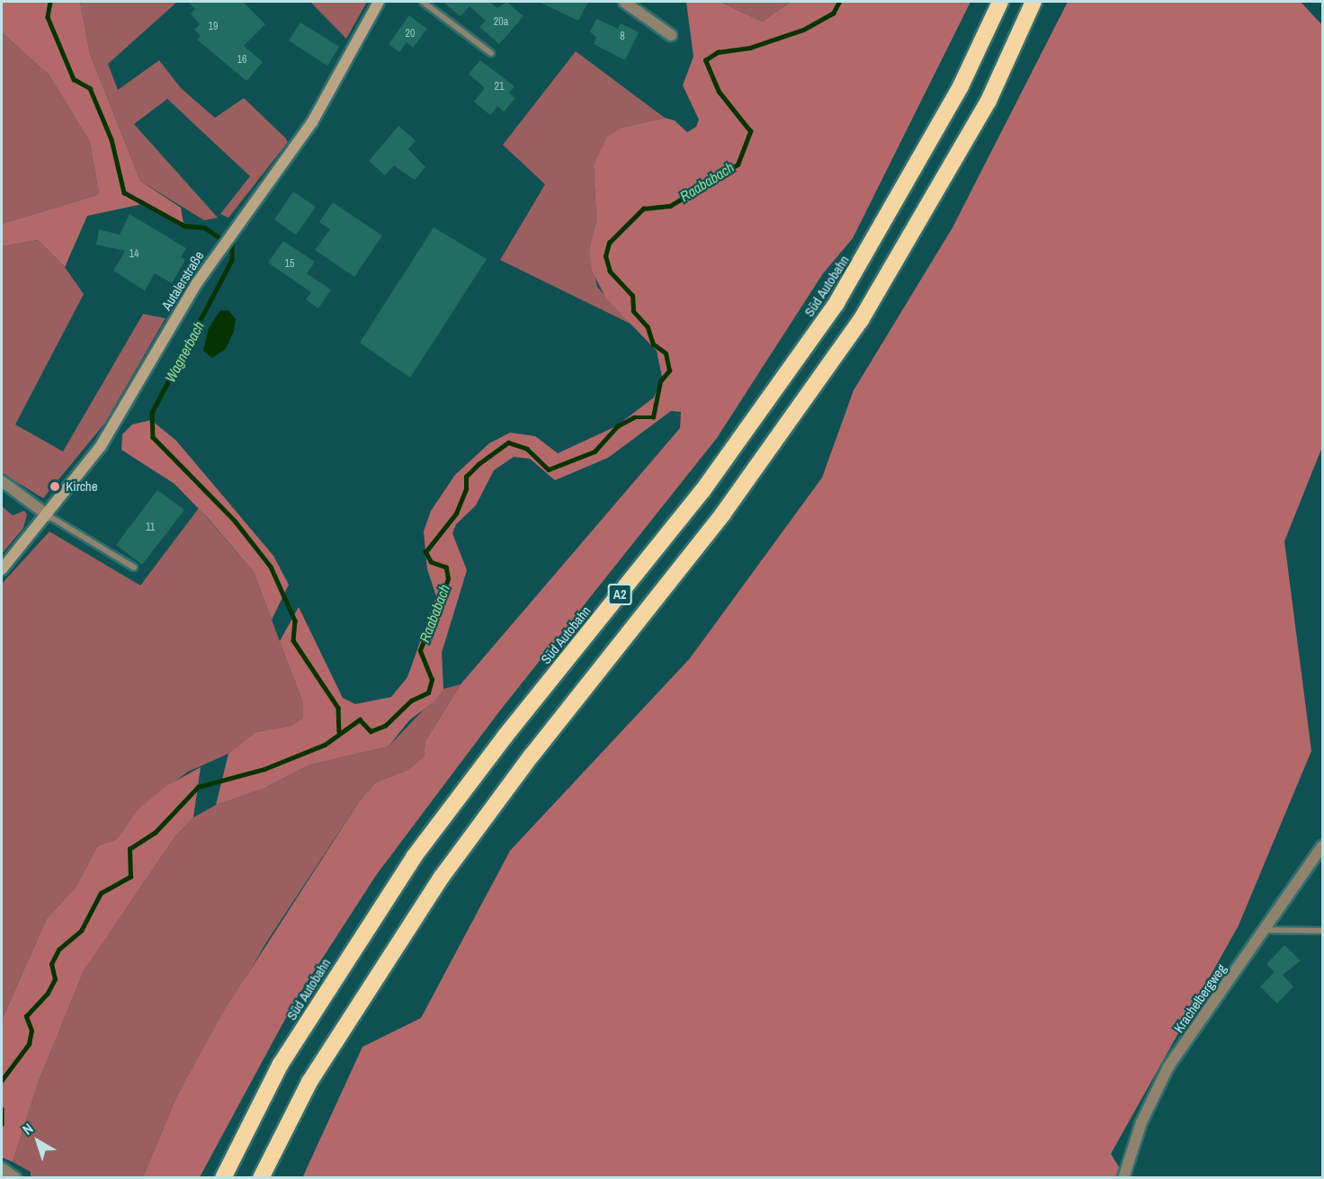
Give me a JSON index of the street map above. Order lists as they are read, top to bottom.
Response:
{
  "streets": {
    "highway": ["Süd Autobahn", "A2"],
    "main road": ["Autalerstraße"],
    "street": ["Krachelbergweg"]
  },
  "water": ["Raababach", "Wagnerbach"],
  "places": ["Kirche"],
  "house_numbers": [
    "20a",
    "19",
    "20",
    "8",
    "16",
    "21",
    "14",
    "15",
    "11"
  ],
  "north": "top left"
}
